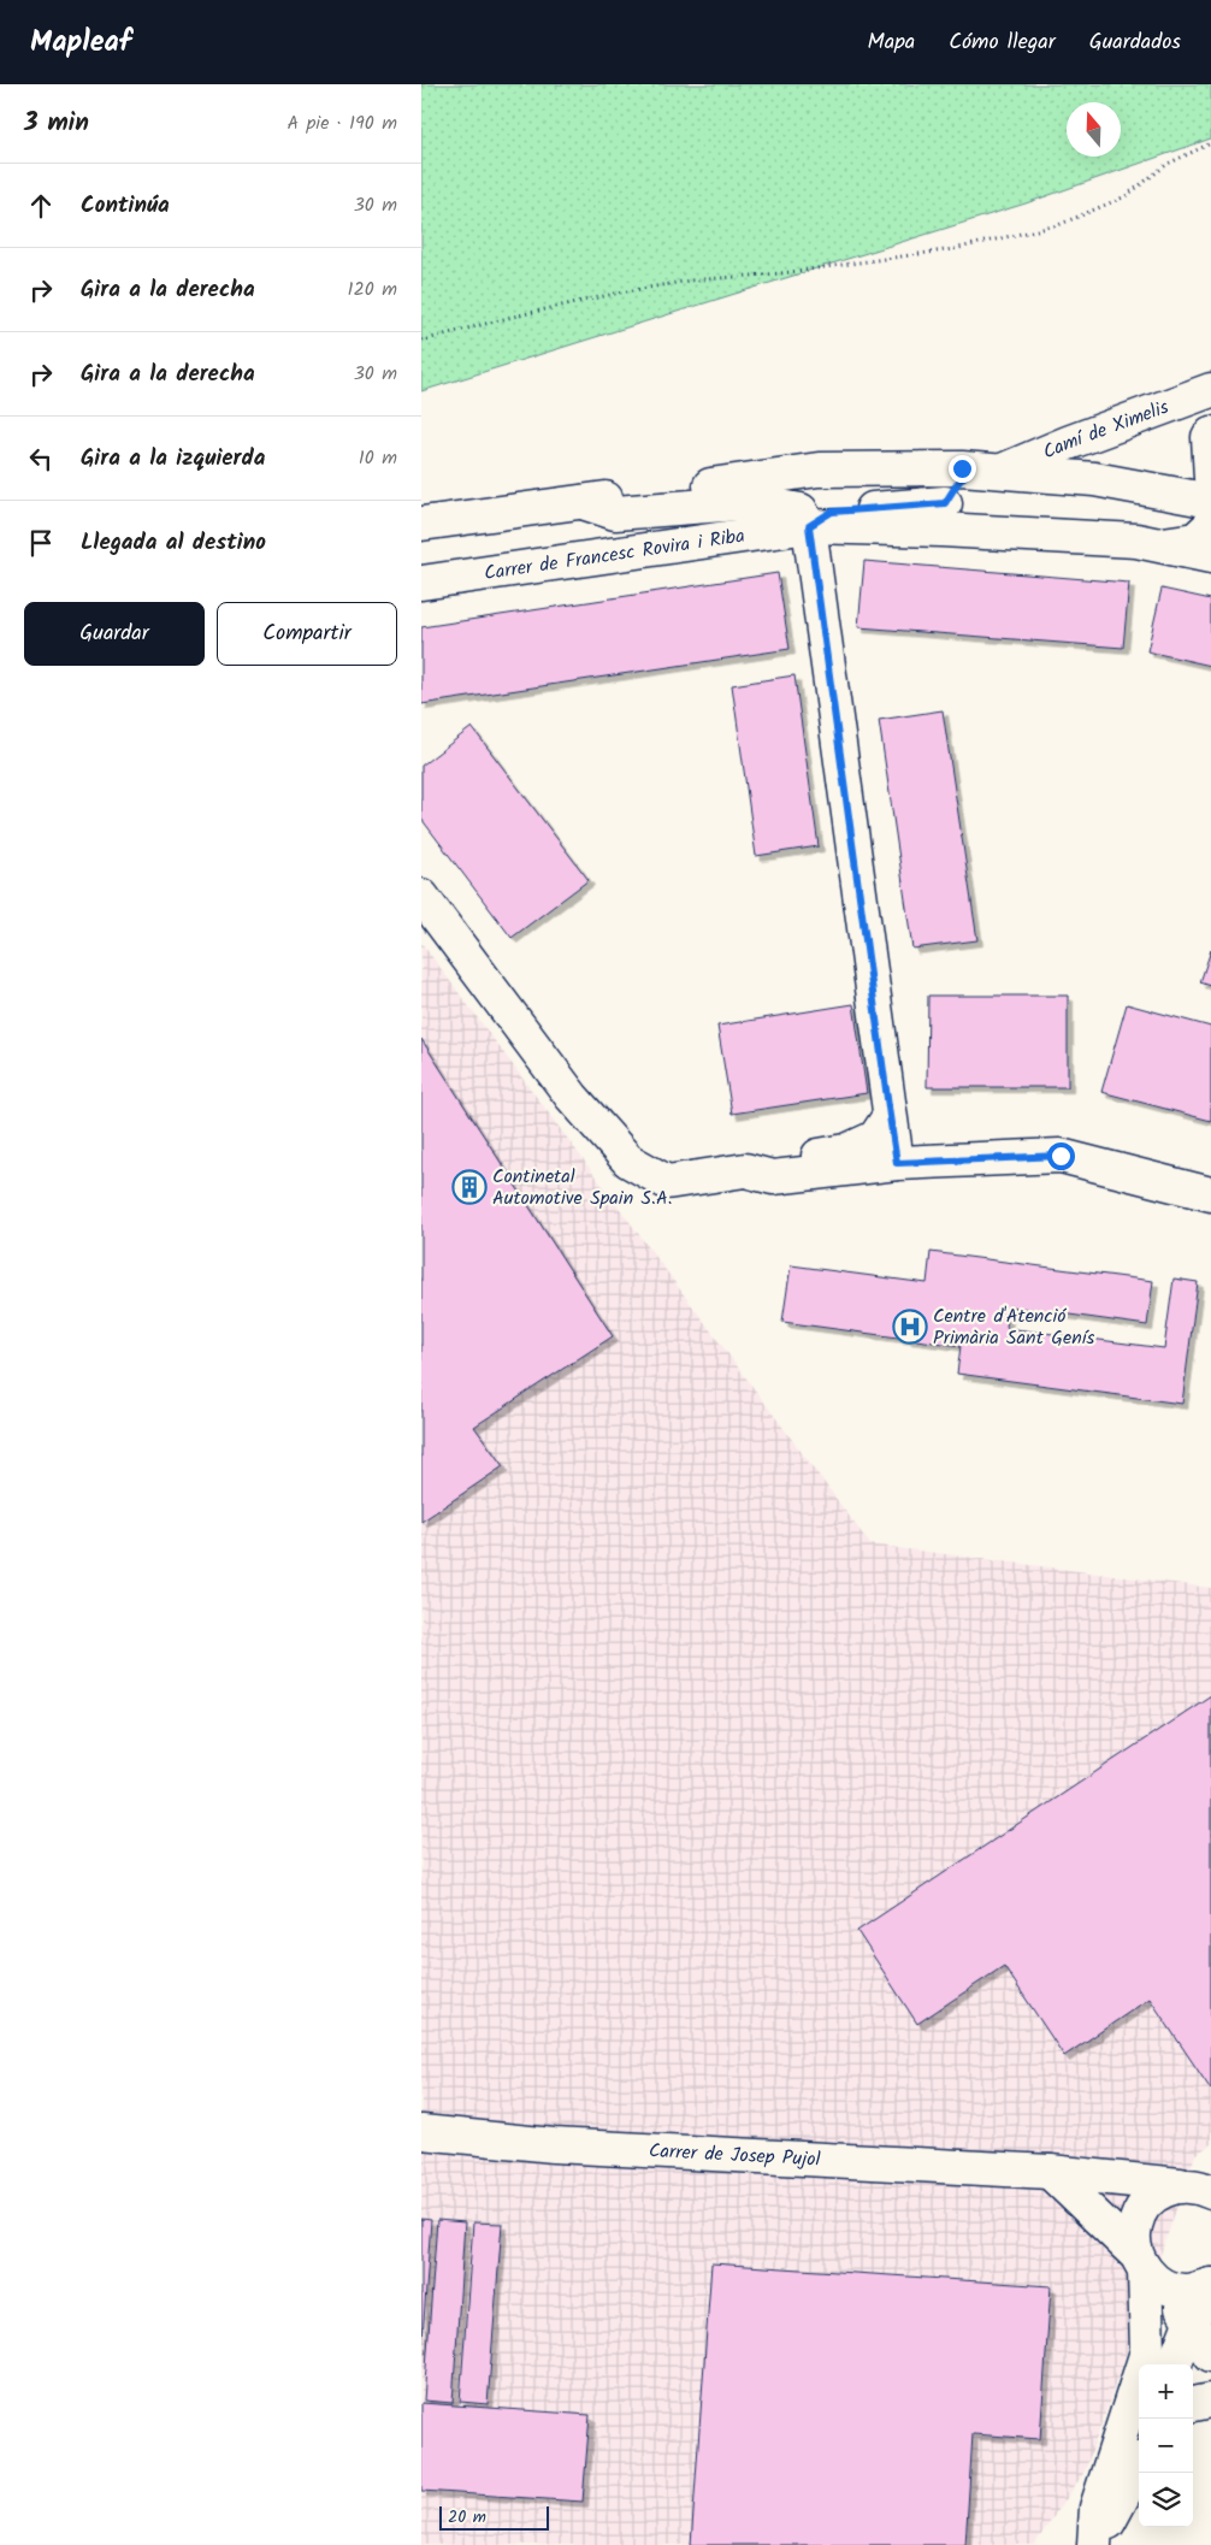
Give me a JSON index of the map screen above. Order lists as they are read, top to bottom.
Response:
{
  "streets": {
    "street": ["Camí de Ximelis", "Carrer de Francesc Rovira i Riba", "Carrer de Josep Pujol"]
  },
  "crossings": [
    ["Camí de Ximelis", "Carrer de Francesc Rovira i Riba"]
  ],
  "places": {
    "building": ["Continetal Automotive Spain S.A."],
    "hospital": ["Centre d'Atenció Primària Sant Genís"]
  },
  "scale_bar": "20 m",
  "north": "top",
  "page": {
    "header": "Mapleaf",
    "nav": ["Mapa", "Cómo llegar", "Guardados"],
    "heading": ["3 min", "A pie · 190 m"],
    "list": [
      ["Continúa", "30 m"],
      ["Gira a la derecha", "120 m"],
      ["Gira a la derecha", "30 m"],
      ["Gira a la izquierda", "10 m"],
      "Llegada al destino"
    ],
    "buttons": ["Guardar", "Compartir"],
    "map_buttons": ["+", "−"],
    "scale": "20 m"
  }
}
